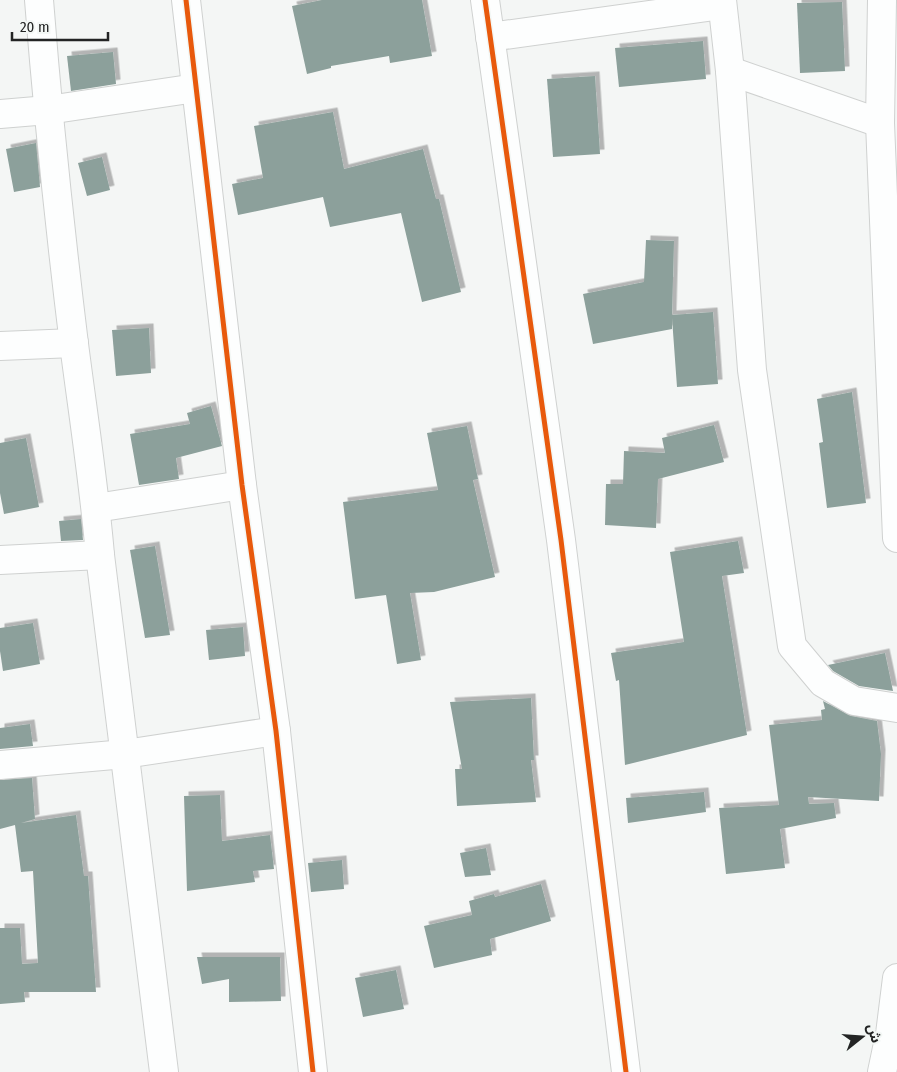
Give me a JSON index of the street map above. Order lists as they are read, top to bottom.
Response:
{
  "scale_bar": "20 m",
  "north": "right"
}
